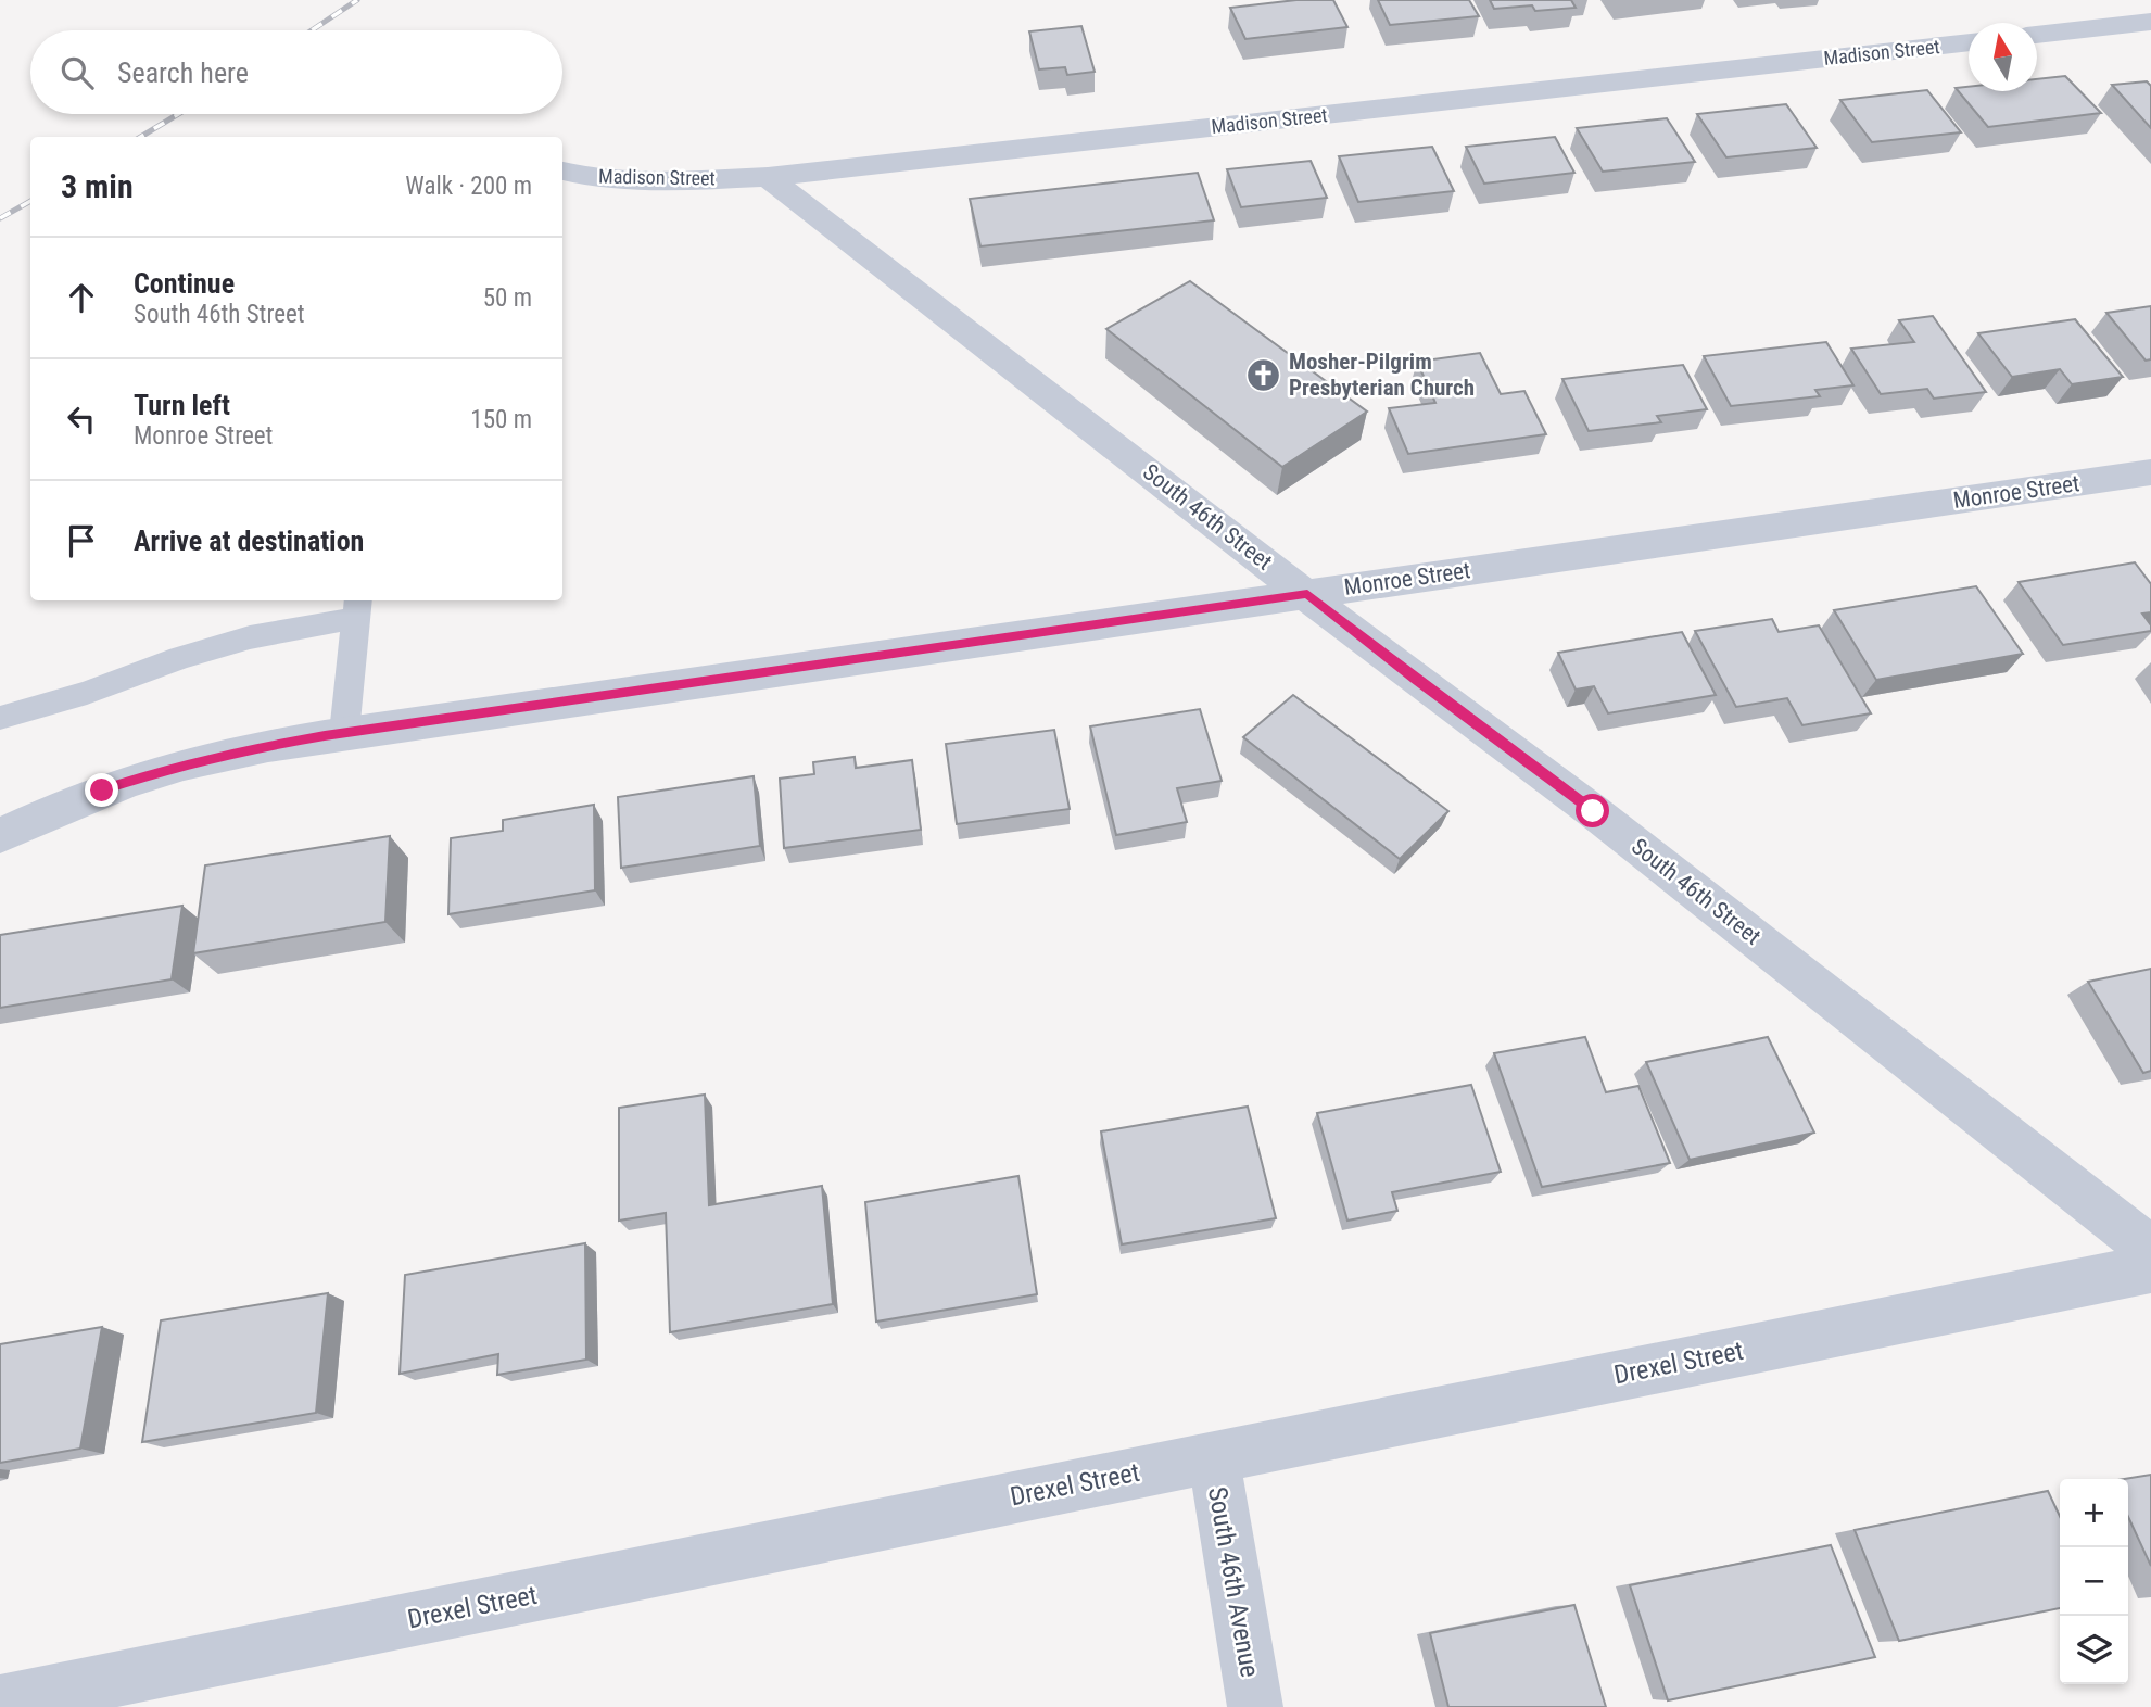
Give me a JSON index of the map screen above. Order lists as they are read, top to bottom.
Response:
{
  "streets": {
    "street": [
      "Madison Street",
      "Monroe Street",
      "South 46th Street",
      "Drexel Street",
      "South 46th Avenue"
    ]
  },
  "crossings": [
    ["Madison Street", "South 46th Street"],
    ["Monroe Street", "South 46th Street"],
    ["Drexel Street", "South 46th Avenue"]
  ],
  "places": {
    "church": ["Mosher-Pilgrim Presbyterian Church"]
  },
  "north": "top",
  "page": {
    "search": "Search here",
    "heading": ["3 min", "Walk · 200 m"],
    "list": [
      ["Continue", "South 46th Street", "50 m"],
      ["Turn left", "Monroe Street", "150 m"],
      "Arrive at destination"
    ],
    "map_buttons": ["+", "−"]
  }
}
